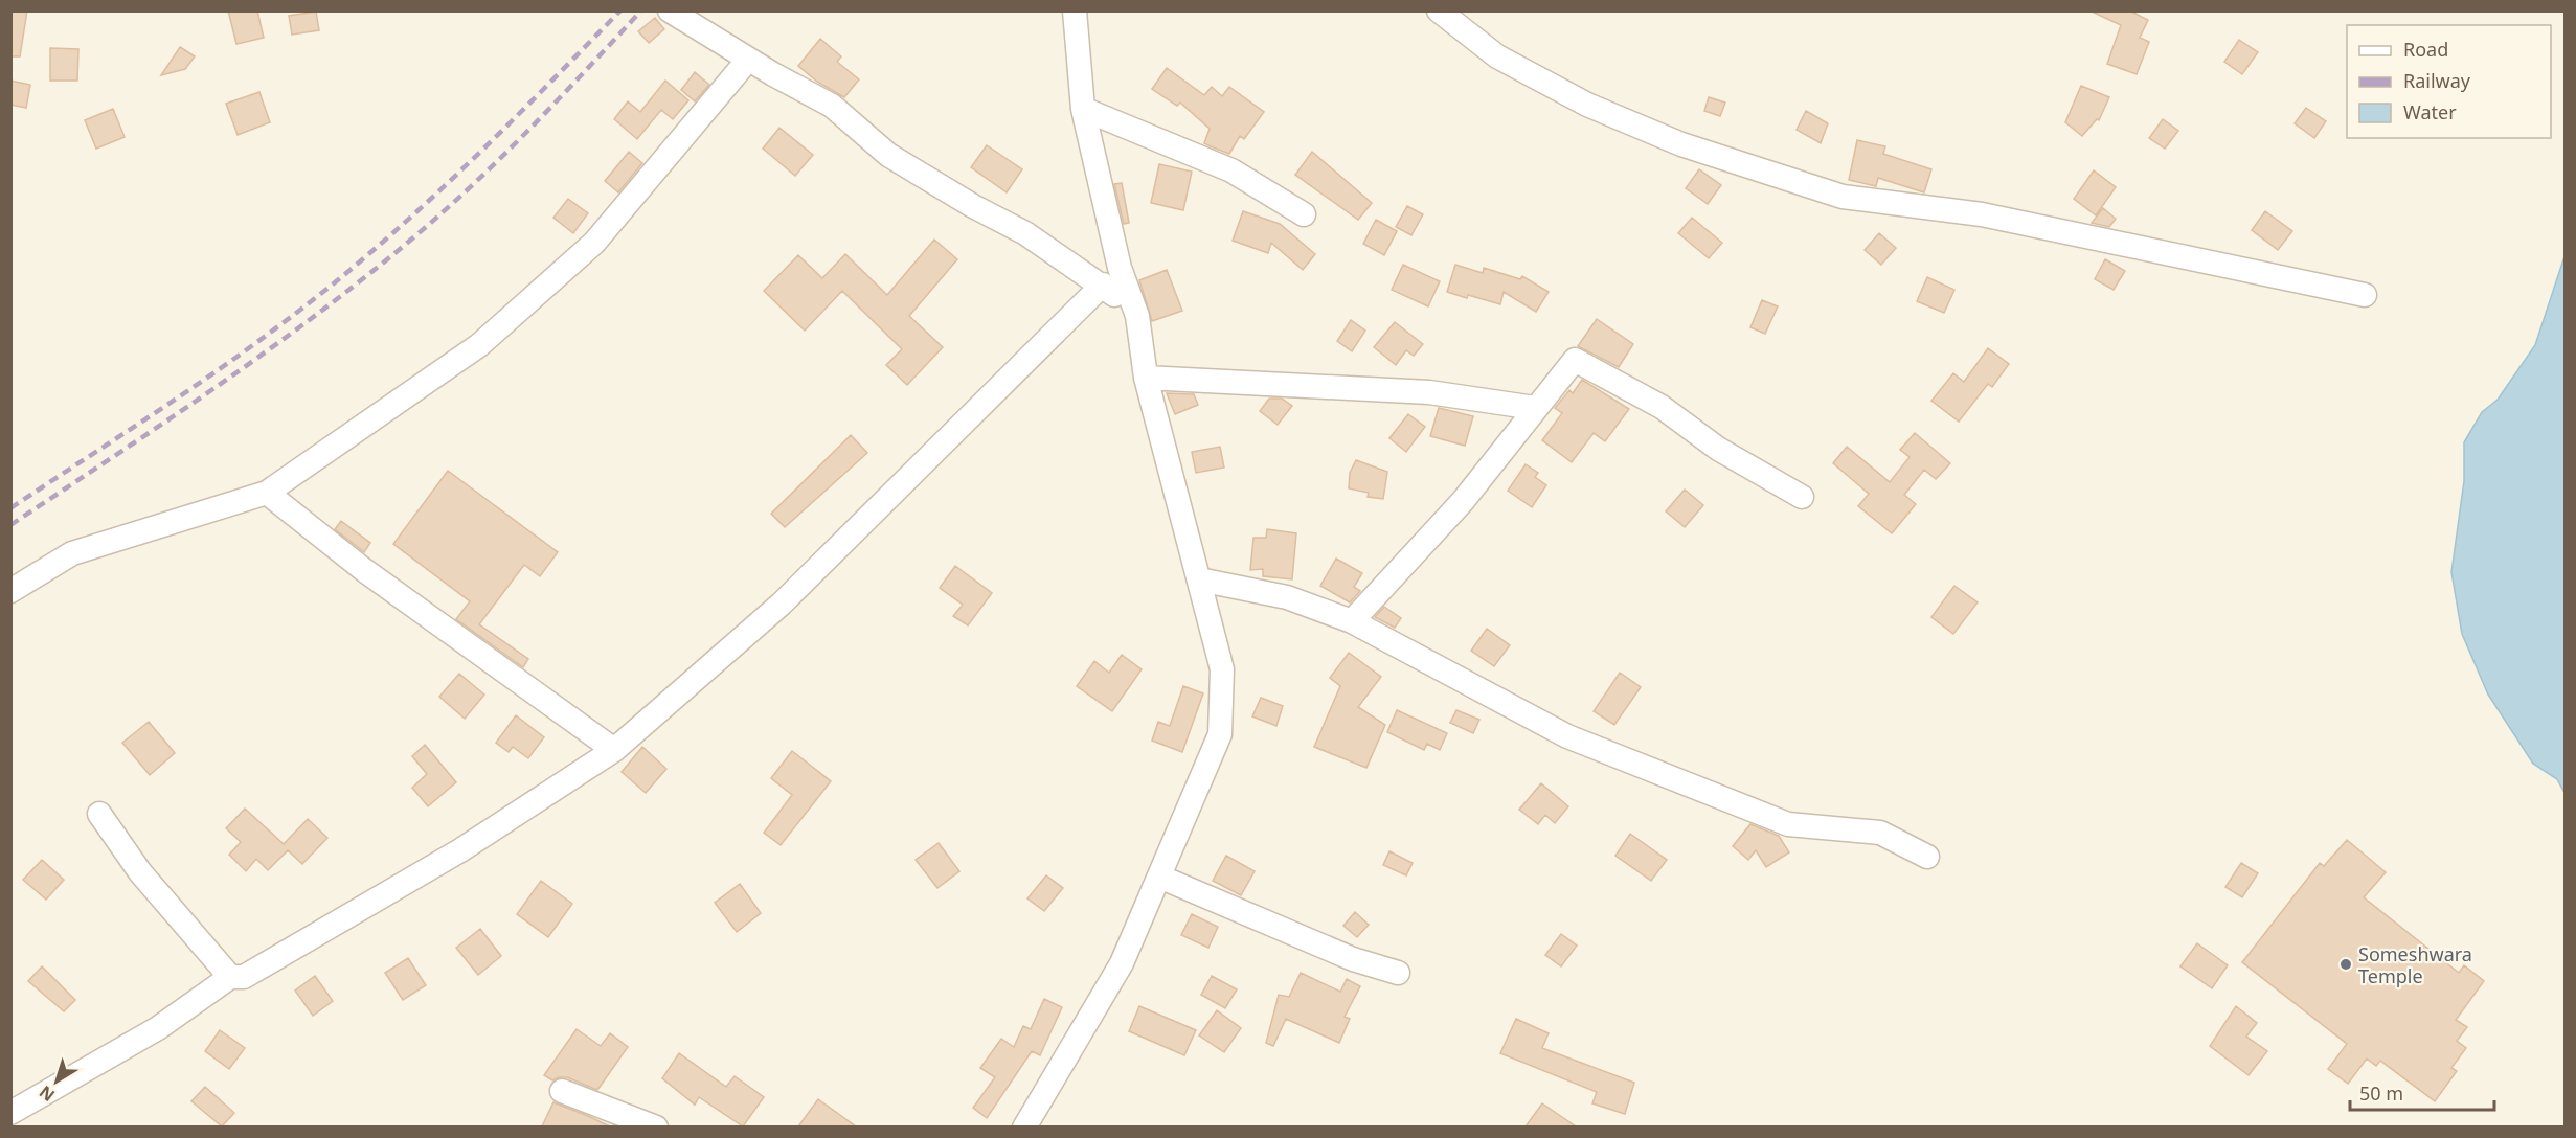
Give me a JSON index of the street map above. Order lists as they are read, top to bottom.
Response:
{
  "places": ["Someshwara Temple"],
  "legend": ["Road", "Railway", "Water"],
  "scale_bar": "50 m",
  "north": "bottom left"
}
